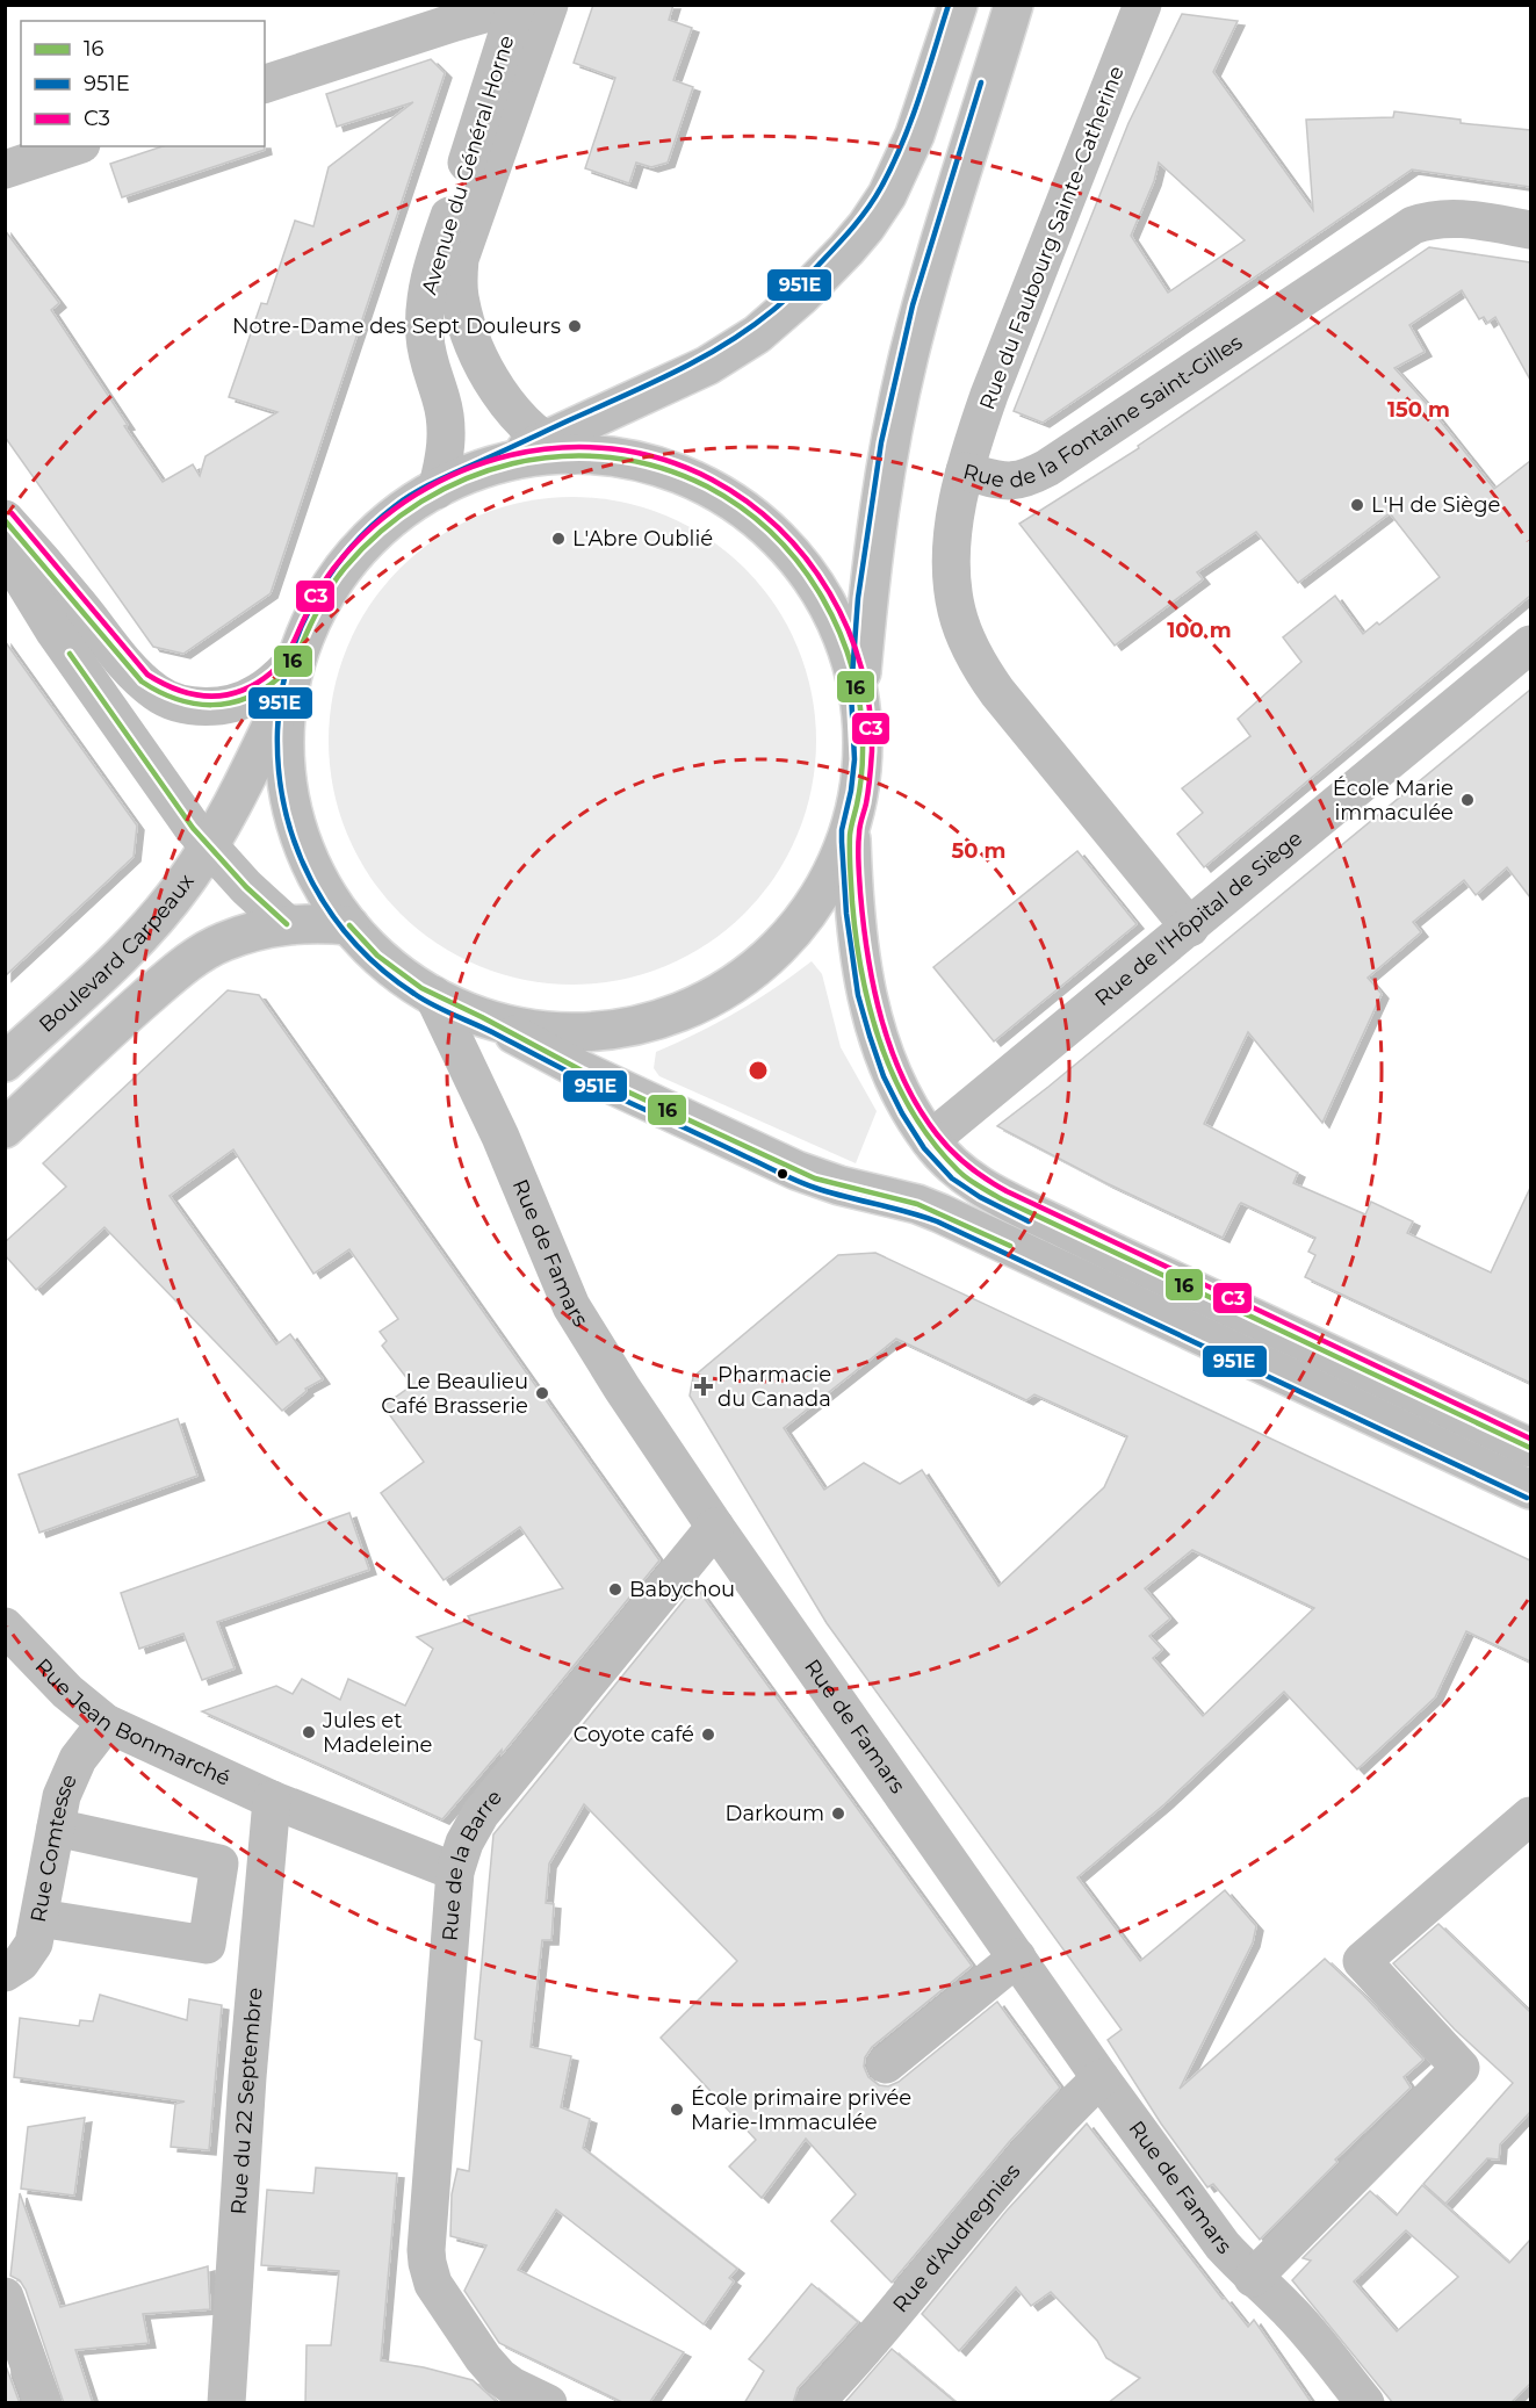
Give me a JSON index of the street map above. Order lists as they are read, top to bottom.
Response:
{
  "streets": {
    "street": [
      "Avenue du Général Horne",
      "Rue du Faubourg Sainte-Catherine",
      "Rue de la Fontaine Saint-Gilles",
      "Rue de l'Hôpital de Siège",
      "Boulevard Carpeaux",
      "Rue de Famars",
      "Rue Jean Bonmarché",
      "Rue Comtesse",
      "Rue de la Barre",
      "Rue du 22 Septembre",
      "Rue d'Audregnies"
    ]
  },
  "crossings": [
    ["Rue du Faubourg Sainte-Catherine", "Rue de la Fontaine Saint-Gilles"],
    ["Rue de la Fontaine Saint-Gilles", "Rue de l'Hôpital de Siège"],
    ["Rue de Famars", "Rue de la Barre"],
    ["Rue de Famars", "Rue d'Audregnies"],
    ["Rue Jean Bonmarché", "Rue Comtesse"],
    ["Rue Jean Bonmarché", "Rue de la Barre"],
    ["Rue Jean Bonmarché", "Rue du 22 Septembre"]
  ],
  "places": {
    "other": [
      "Notre-Dame des Sept Douleurs",
      "L'H de Siège",
      "L'Abre Oublié",
      "École Marie immaculée",
      "Le Beaulieu Café Brasserie",
      "Babychou",
      "Jules et Madeleine",
      "Coyote café",
      "Darkoum",
      "École primaire privée Marie-Immaculée"
    ],
    "health": ["Pharmacie du Canada"]
  },
  "lines": ["transit line 951E", "transit line C3", "transit line 16"],
  "legend": ["16", "951E", "C3"],
  "rings": ["150 m", "100 m", "50 m"]
}
